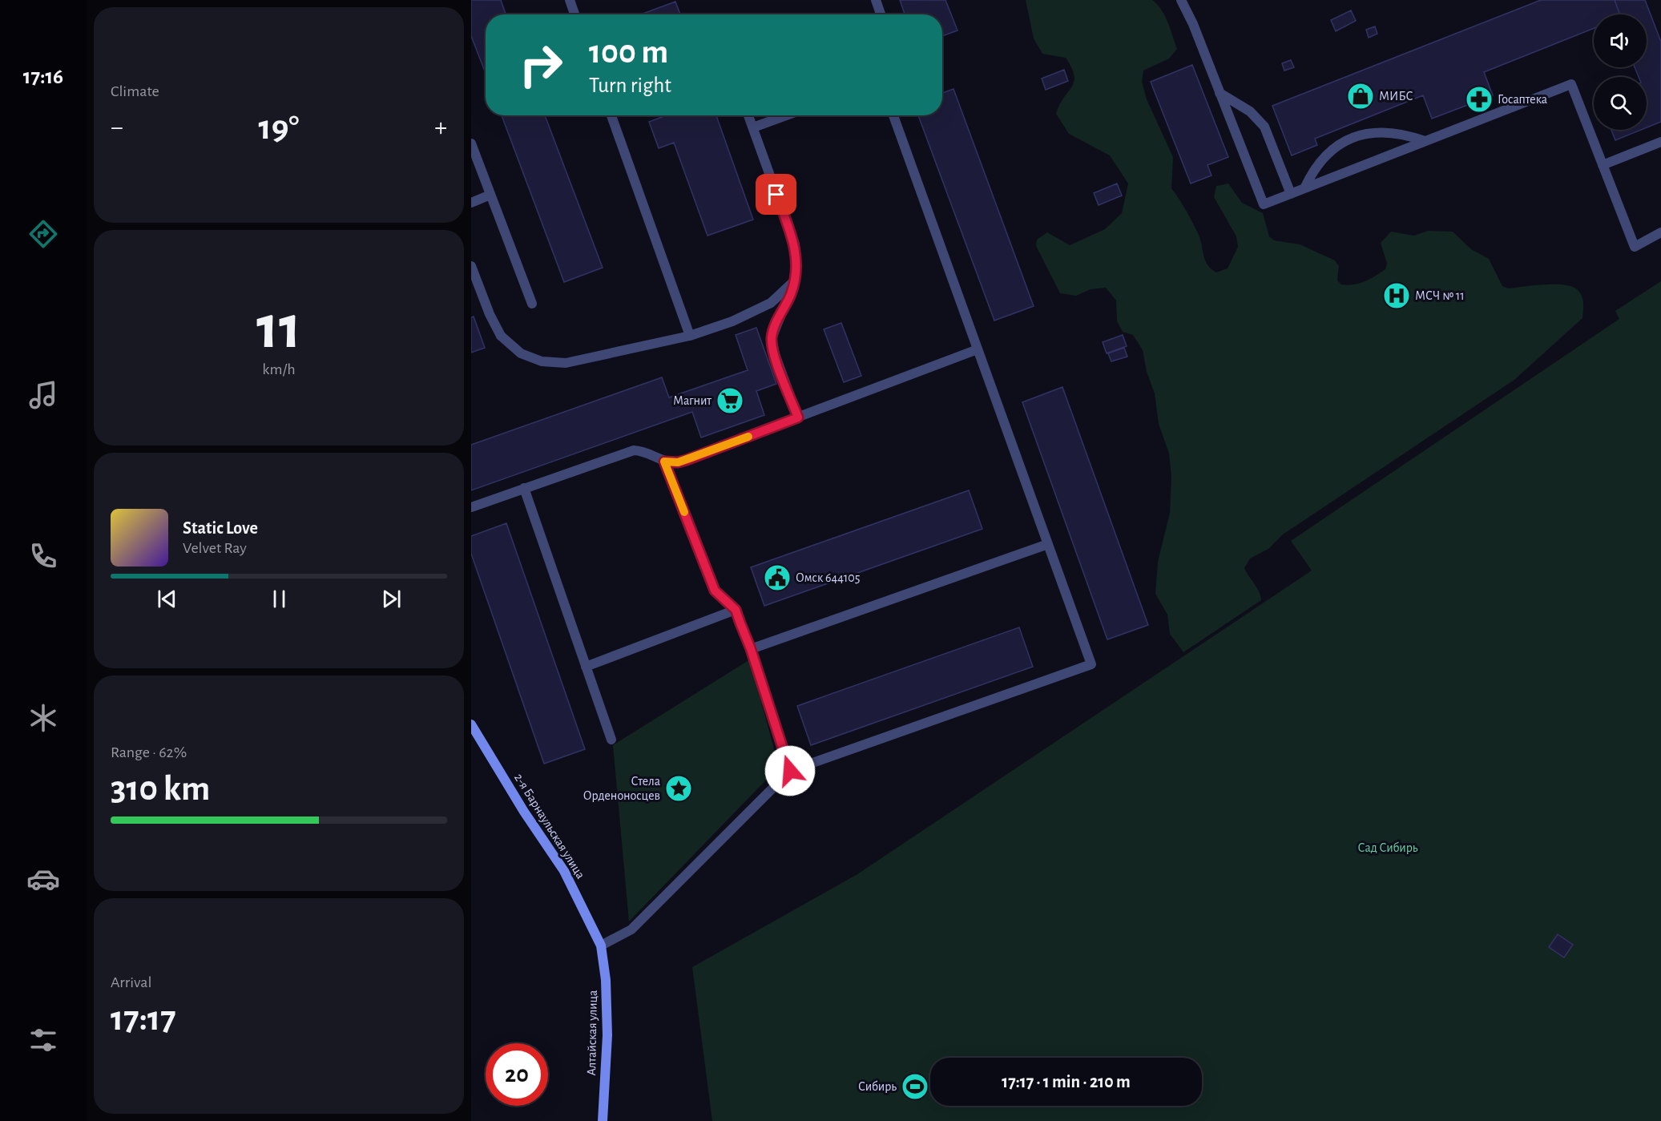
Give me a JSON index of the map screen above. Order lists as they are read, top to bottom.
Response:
{
  "streets": {
    "street": ["2-я Барнаульская улица", "Алтайская улица"]
  },
  "crossings": [
    ["2-я Барнаульская улица", "Алтайская улица"]
  ],
  "parks": ["Сад Сибирь"],
  "places": {
    "shop": ["МИБС"],
    "pharmacy": ["Госаптека"],
    "hospital": ["МСЧ № 11"],
    "supermarket": ["Магнит"],
    "public building": ["Омск 644105"],
    "place": ["Стела Орденоносцев"],
    "sports": ["Сибирь"]
  },
  "page": {
    "tabs": "17:16",
    "tile": [
      "Climate",
      ["11", "km/h"],
      ["Range · 62%", "310 km"],
      ["Arrival", "17:17"]
    ],
    "turn": ["100 m", "Turn right"],
    "heat": ["−", "19°", "+"],
    "song": ["Static Love", "Velvet Ray"],
    "limit": "20",
    "trip": "17:17 · 1 min · 210 m"
  }
}
